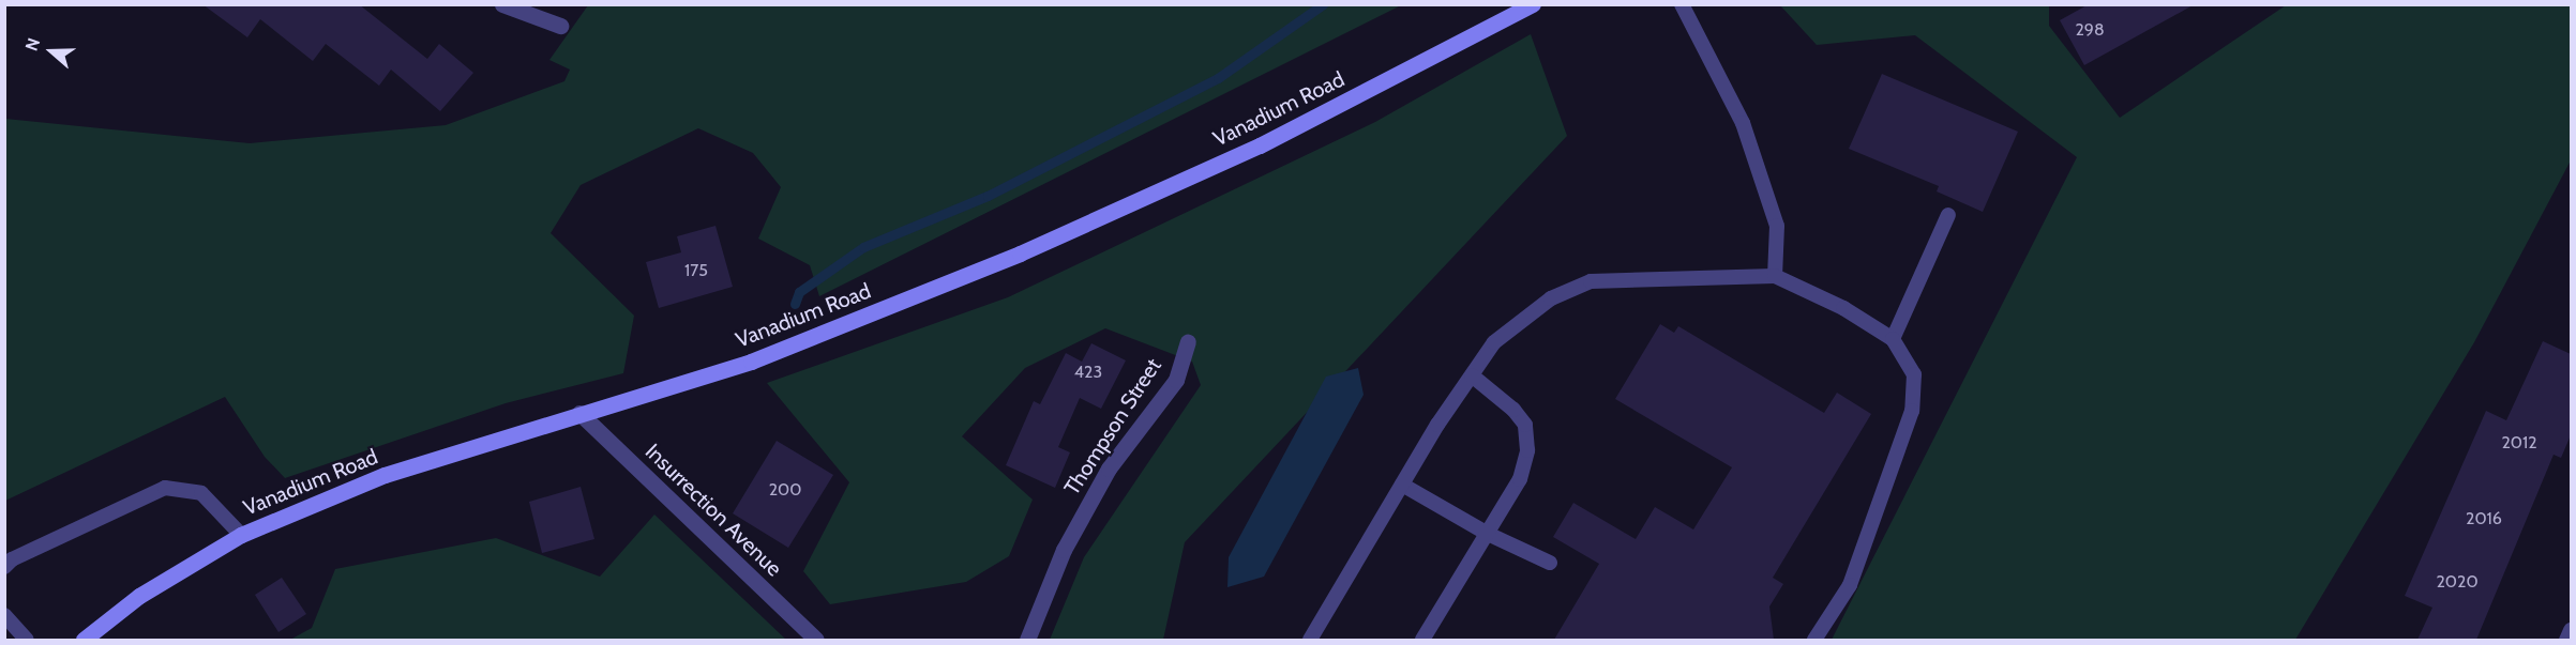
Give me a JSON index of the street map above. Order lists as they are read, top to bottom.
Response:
{
  "streets": {
    "street": ["Vanadium Road", "Thompson Street", "Insurrection Avenue"]
  },
  "crossings": [
    ["Vanadium Road", "Insurrection Avenue"]
  ],
  "house_numbers": [
    "298",
    "175",
    "423",
    "2012",
    "200",
    "2016",
    "2020"
  ],
  "north": "left"
}
